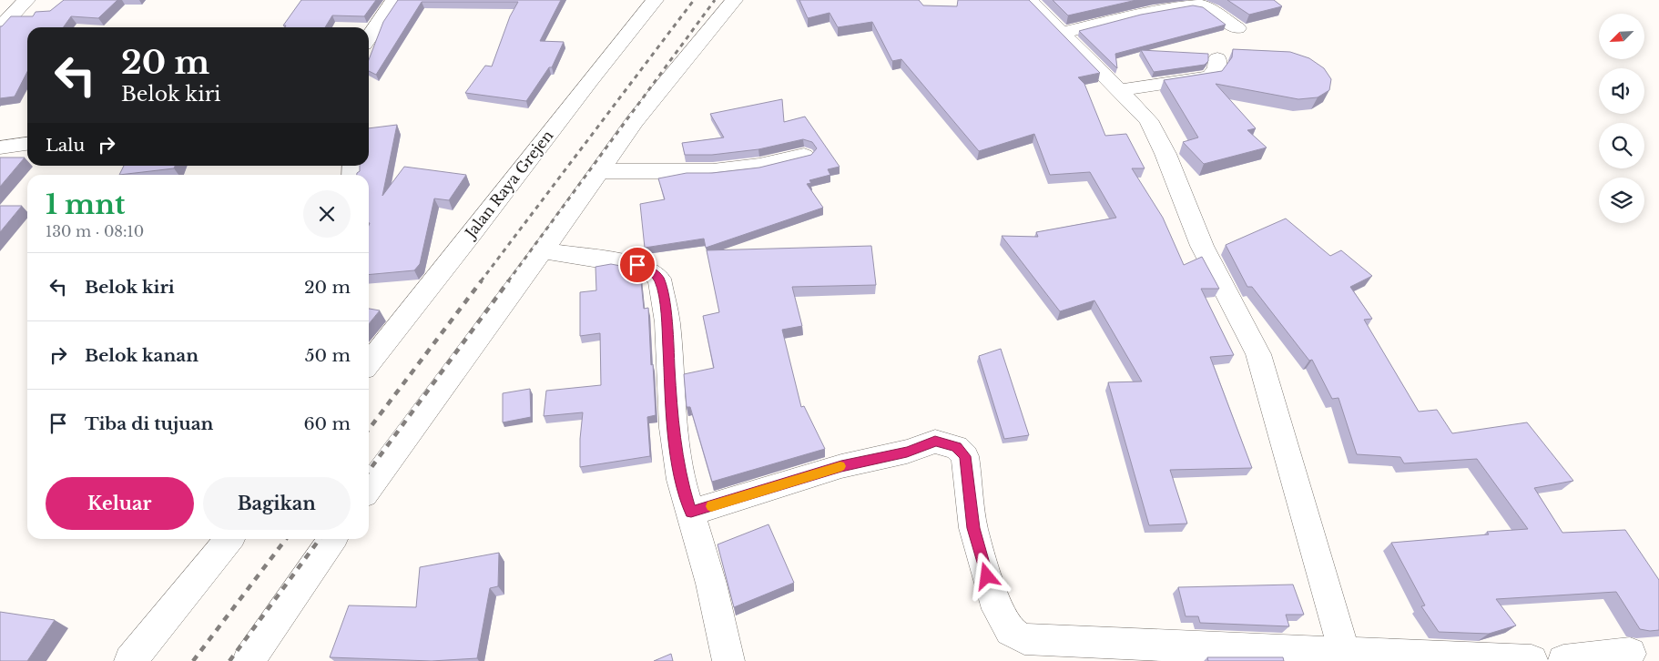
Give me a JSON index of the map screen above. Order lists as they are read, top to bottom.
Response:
{
  "streets": {
    "street": ["Jalan Raya Grejen"]
  },
  "north": "bottom left",
  "page": {
    "turn": ["20 m", "Belok kiri"],
    "then": "Lalu",
    "heading": ["1 mnt", "130 m · 08:10"],
    "list": [
      {
        "name": "Belok kiri",
        "value": "20 m"
      },
      {
        "name": "Belok kanan",
        "value": "50 m"
      },
      {
        "name": "Tiba di tujuan",
        "value": "60 m"
      }
    ],
    "buttons": ["Keluar", "Bagikan"]
  }
}
